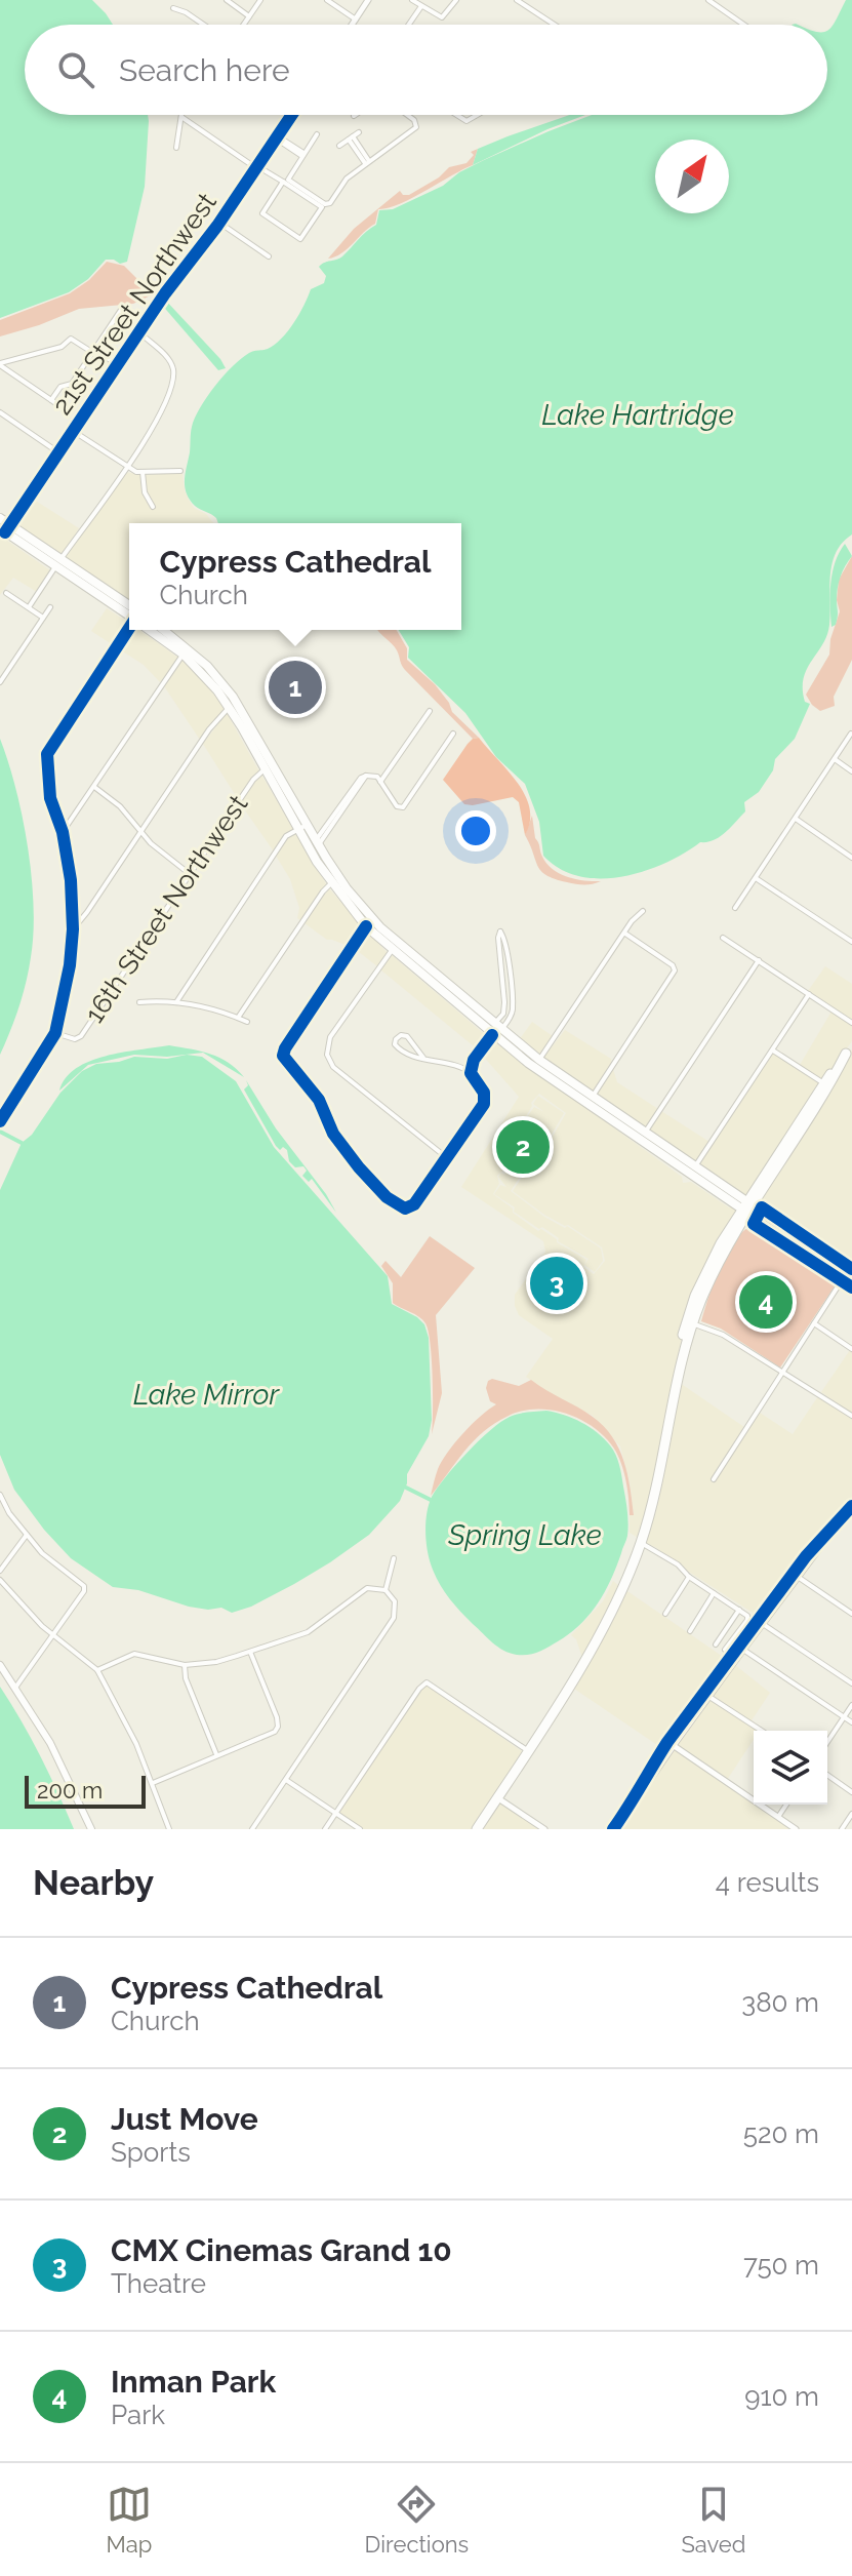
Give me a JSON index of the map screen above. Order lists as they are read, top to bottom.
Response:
{
  "streets": {
    "street": ["21st Street Northwest", "16th Street Northwest"]
  },
  "water": ["Lake Hartridge", "Lake Mirror", "Spring Lake"],
  "scale_bar": "200 m",
  "north": "top right",
  "page": {
    "search": "Search here",
    "popup": ["Cypress Cathedral", "Church"],
    "pins": [
      "1",
      "2",
      "3",
      "4"
    ],
    "scale": "200 m",
    "heading": ["Nearby", "4 results"],
    "list": [
      {
        "mark": "1",
        "name": "Cypress Cathedral",
        "note": "Church",
        "value": "380 m"
      },
      {
        "mark": "2",
        "name": "Just Move",
        "note": "Sports",
        "value": "520 m"
      },
      {
        "mark": "3",
        "name": "CMX Cinemas Grand 10",
        "note": "Theatre",
        "value": "750 m"
      },
      {
        "mark": "4",
        "name": "Inman Park",
        "note": "Park",
        "value": "910 m"
      }
    ],
    "nav": ["Map", "Directions", "Saved"]
  }
}
